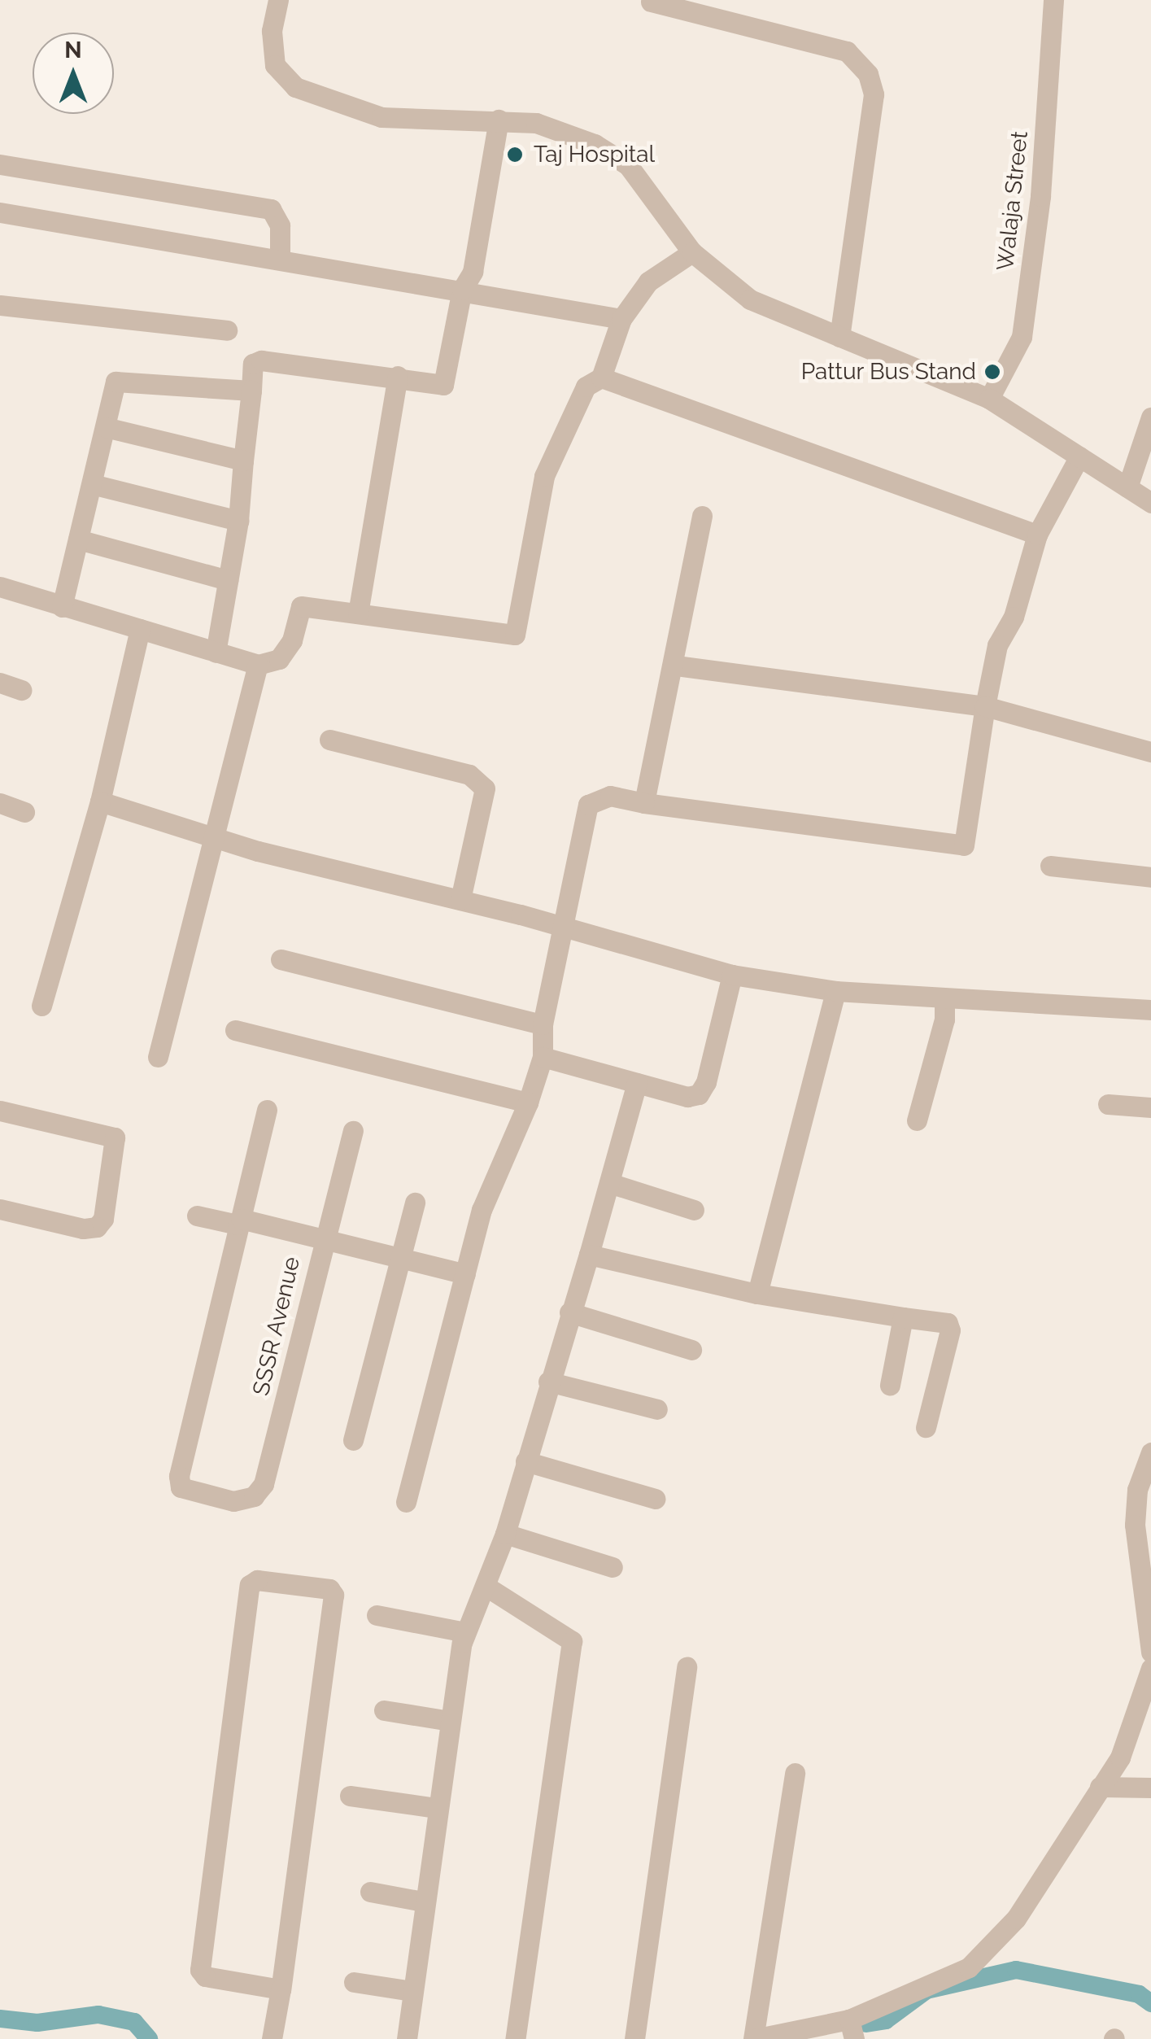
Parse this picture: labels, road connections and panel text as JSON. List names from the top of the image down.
{
  "streets": {
    "street": ["Walaja Street", "SSSR Avenue"]
  },
  "places": ["Taj Hospital", "Pattur Bus Stand"],
  "north": "top"
}
